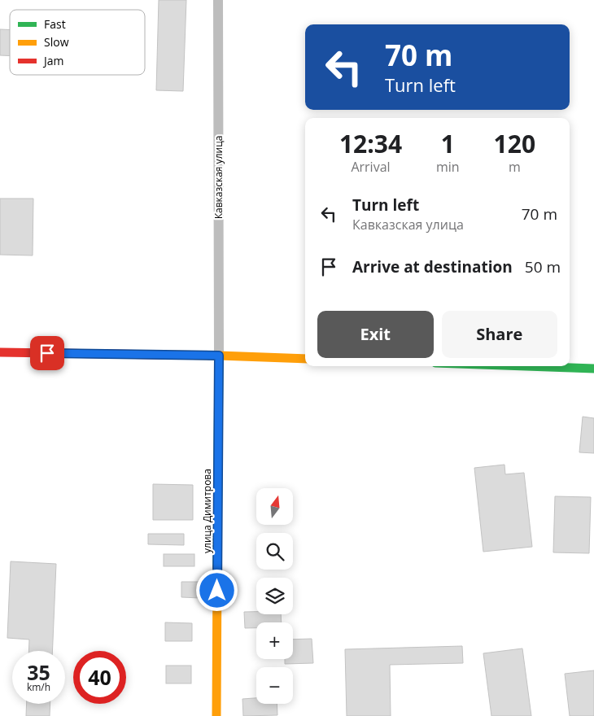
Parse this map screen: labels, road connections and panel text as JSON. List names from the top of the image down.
{
  "streets": {
    "main road": ["улица Димитрова"],
    "lane": ["Кавказская улица"]
  },
  "crossings": [
    ["Кавказская улица", "улица Димитрова"]
  ],
  "legend": ["Fast", "Slow", "Jam"],
  "north": "top",
  "page": {
    "turn": ["70 m", "Turn left"],
    "eta": [
      "12:34",
      "Arrival",
      "1",
      "min",
      "120",
      "m"
    ],
    "list": [
      {
        "name": "Turn left",
        "note": "Кавказская улица",
        "value": "70 m"
      },
      {
        "name": "Arrive at destination",
        "value": "50 m"
      }
    ],
    "buttons": ["Exit", "Share"],
    "map_buttons": ["+", "−"],
    "speed": "35 km/h",
    "limit": "40"
  }
}
